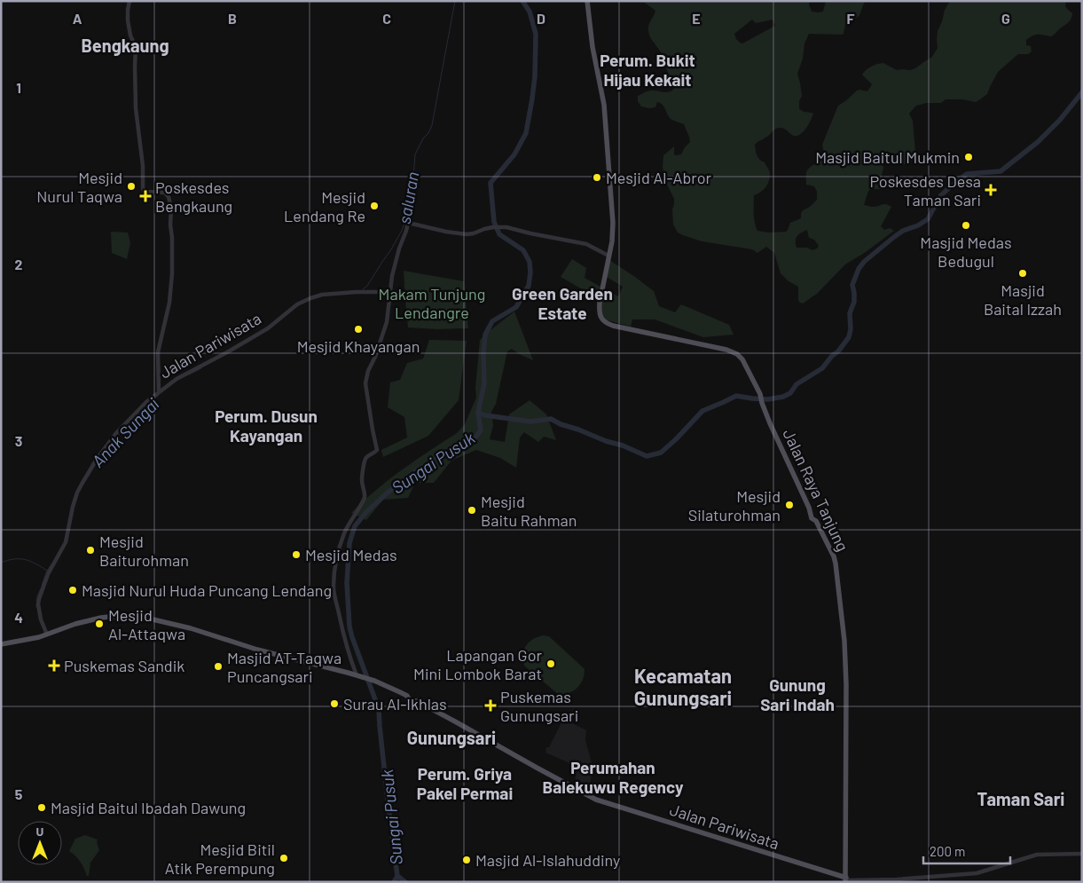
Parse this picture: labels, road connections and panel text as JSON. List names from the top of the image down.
{
  "streets": {
    "main road": ["Jalan Pariwisata", "Jalan Raya Tanjung"]
  },
  "crossings": [
    ["Jalan Pariwisata", "Jalan Raya Tanjung"]
  ],
  "districts": [
    "Bengkaung",
    "Perum. Bukit Hijau Kekait",
    "Green Garden Estate",
    "Perum. Dusun Kayangan",
    "Kecamatan Gunungsari",
    "Gunung Sari Indah",
    "Gunungsari",
    "Perumahan Balekuwu Regency",
    "Perum. Griya Pakel Permai",
    "Taman Sari"
  ],
  "water": ["saluran", "Anak Sungai", "Sungai Pusuk"],
  "parks": ["Makam Tunjung Lendangre"],
  "places": {
    "other": [
      "Masjid Baitul Mukmin",
      "Mesjid Al-Abror",
      "Mesjid Nurul Taqwa",
      "Mesjid Lendang Re",
      "Masjid Medas Bedugul",
      "Masjid Baital Izzah",
      "Mesjid Khayangan",
      "Mesjid Silaturohman",
      "Mesjid Baitu Rahman",
      "Mesjid Baiturohman",
      "Mesjid Medas",
      "Masjid Nurul Huda Puncang Lendang",
      "Mesjid Al-Attaqwa",
      "Lapangan Gor Mini Lombok Barat",
      "Masjid AT-Taqwa Puncangsari",
      "Surau Al-Ikhlas",
      "Masjid Baitul Ibadah Dawung",
      "Mesjid Bitil Atik Perempung",
      "Masjid Al-Islahuddiny"
    ],
    "health": [
      "Poskesdes Desa Taman Sari",
      "Poskesdes Bengkaung",
      "Puskemas Sandik",
      "Puskemas Gunungsari"
    ]
  },
  "scale_bar": "200 m",
  "north": "top",
  "grid": {
    "columns": [
      "A",
      "B",
      "C",
      "D",
      "E",
      "F",
      "G"
    ],
    "rows": [
      "1",
      "2",
      "3",
      "4",
      "5"
    ]
  }
}
